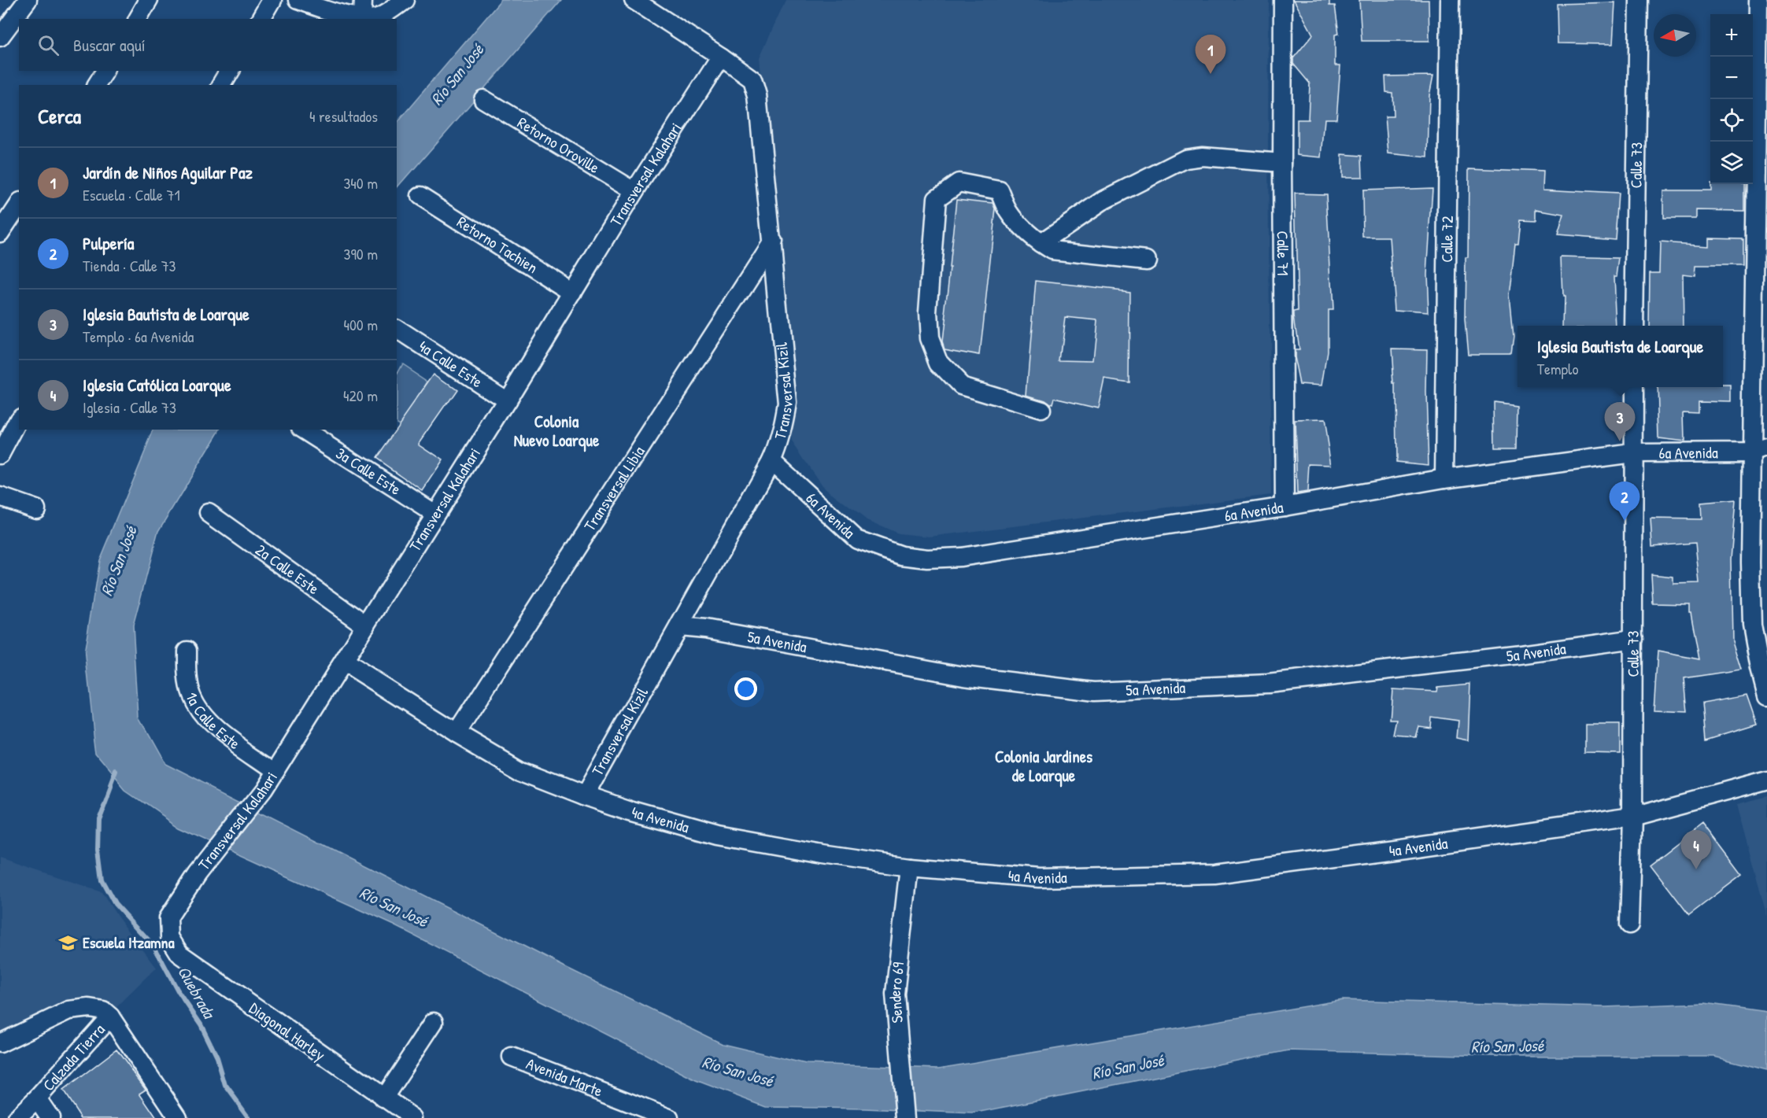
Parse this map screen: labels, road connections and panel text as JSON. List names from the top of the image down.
{
  "streets": {
    "street": [
      "Retorno Oroville",
      "Calle 73",
      "Transversal Kalahari",
      "Calle 72",
      "Retorno Tachien",
      "Calle 71",
      "4a Calle Este",
      "Transversal Kizil",
      "6a Avenida",
      "3a Calle Este",
      "Transversal Libia",
      "2a Calle Este",
      "5a Avenida",
      "1a Calle Este",
      "4a Avenida",
      "Sendero 69",
      "Diagonal Harley",
      "Calzada Tierra",
      "Avenida Marte"
    ]
  },
  "crossings": [
    ["Retorno Oroville", "Transversal Kalahari"],
    ["Calle 73", "6a Avenida"],
    ["Calle 73", "5a Avenida"],
    ["Calle 73", "4a Avenida"],
    ["Transversal Kalahari", "Retorno Tachien"],
    ["Transversal Kalahari", "4a Calle Este"],
    ["Transversal Kalahari", "Transversal Kizil"],
    ["Transversal Kalahari", "3a Calle Este"],
    ["Transversal Kalahari", "2a Calle Este"],
    ["Transversal Kalahari", "1a Calle Este"],
    ["Transversal Kalahari", "4a Avenida"],
    ["Transversal Kalahari", "Diagonal Harley"],
    ["Calle 72", "6a Avenida"],
    ["Calle 71", "6a Avenida"],
    ["Transversal Kizil", "6a Avenida"],
    ["Transversal Kizil", "Transversal Libia"],
    ["Transversal Kizil", "5a Avenida"],
    ["Transversal Kizil", "4a Avenida"],
    ["Transversal Libia", "4a Avenida"],
    ["4a Avenida", "Sendero 69"]
  ],
  "districts": ["Colonia Nuevo Loarque", "Colonia Jardines de Loarque"],
  "water": ["Río San José", "Quebrada"],
  "places": {
    "school or university": ["Escuela Itzamna"]
  },
  "north": "left",
  "page": {
    "map_buttons": ["+", "−"],
    "search": "Buscar aquí",
    "pins": [
      "1",
      "3",
      "2",
      "4"
    ],
    "heading": ["Cerca", "4 resultados"],
    "list": [
      {
        "mark": "1",
        "name": "Jardín de Niños Aguilar Paz",
        "note": "Escuela · Calle 71",
        "value": "340 m"
      },
      {
        "mark": "2",
        "name": "Pulpería",
        "note": "Tienda · Calle 73",
        "value": "390 m"
      },
      {
        "mark": "3",
        "name": "Iglesia Bautista de Loarque",
        "note": "Templo · 6a Avenida",
        "value": "400 m"
      },
      {
        "mark": "4",
        "name": "Iglesia Católica Loarque",
        "note": "Iglesia · Calle 73",
        "value": "420 m"
      }
    ],
    "popup": ["Iglesia Bautista de Loarque", "Templo"]
  }
}
